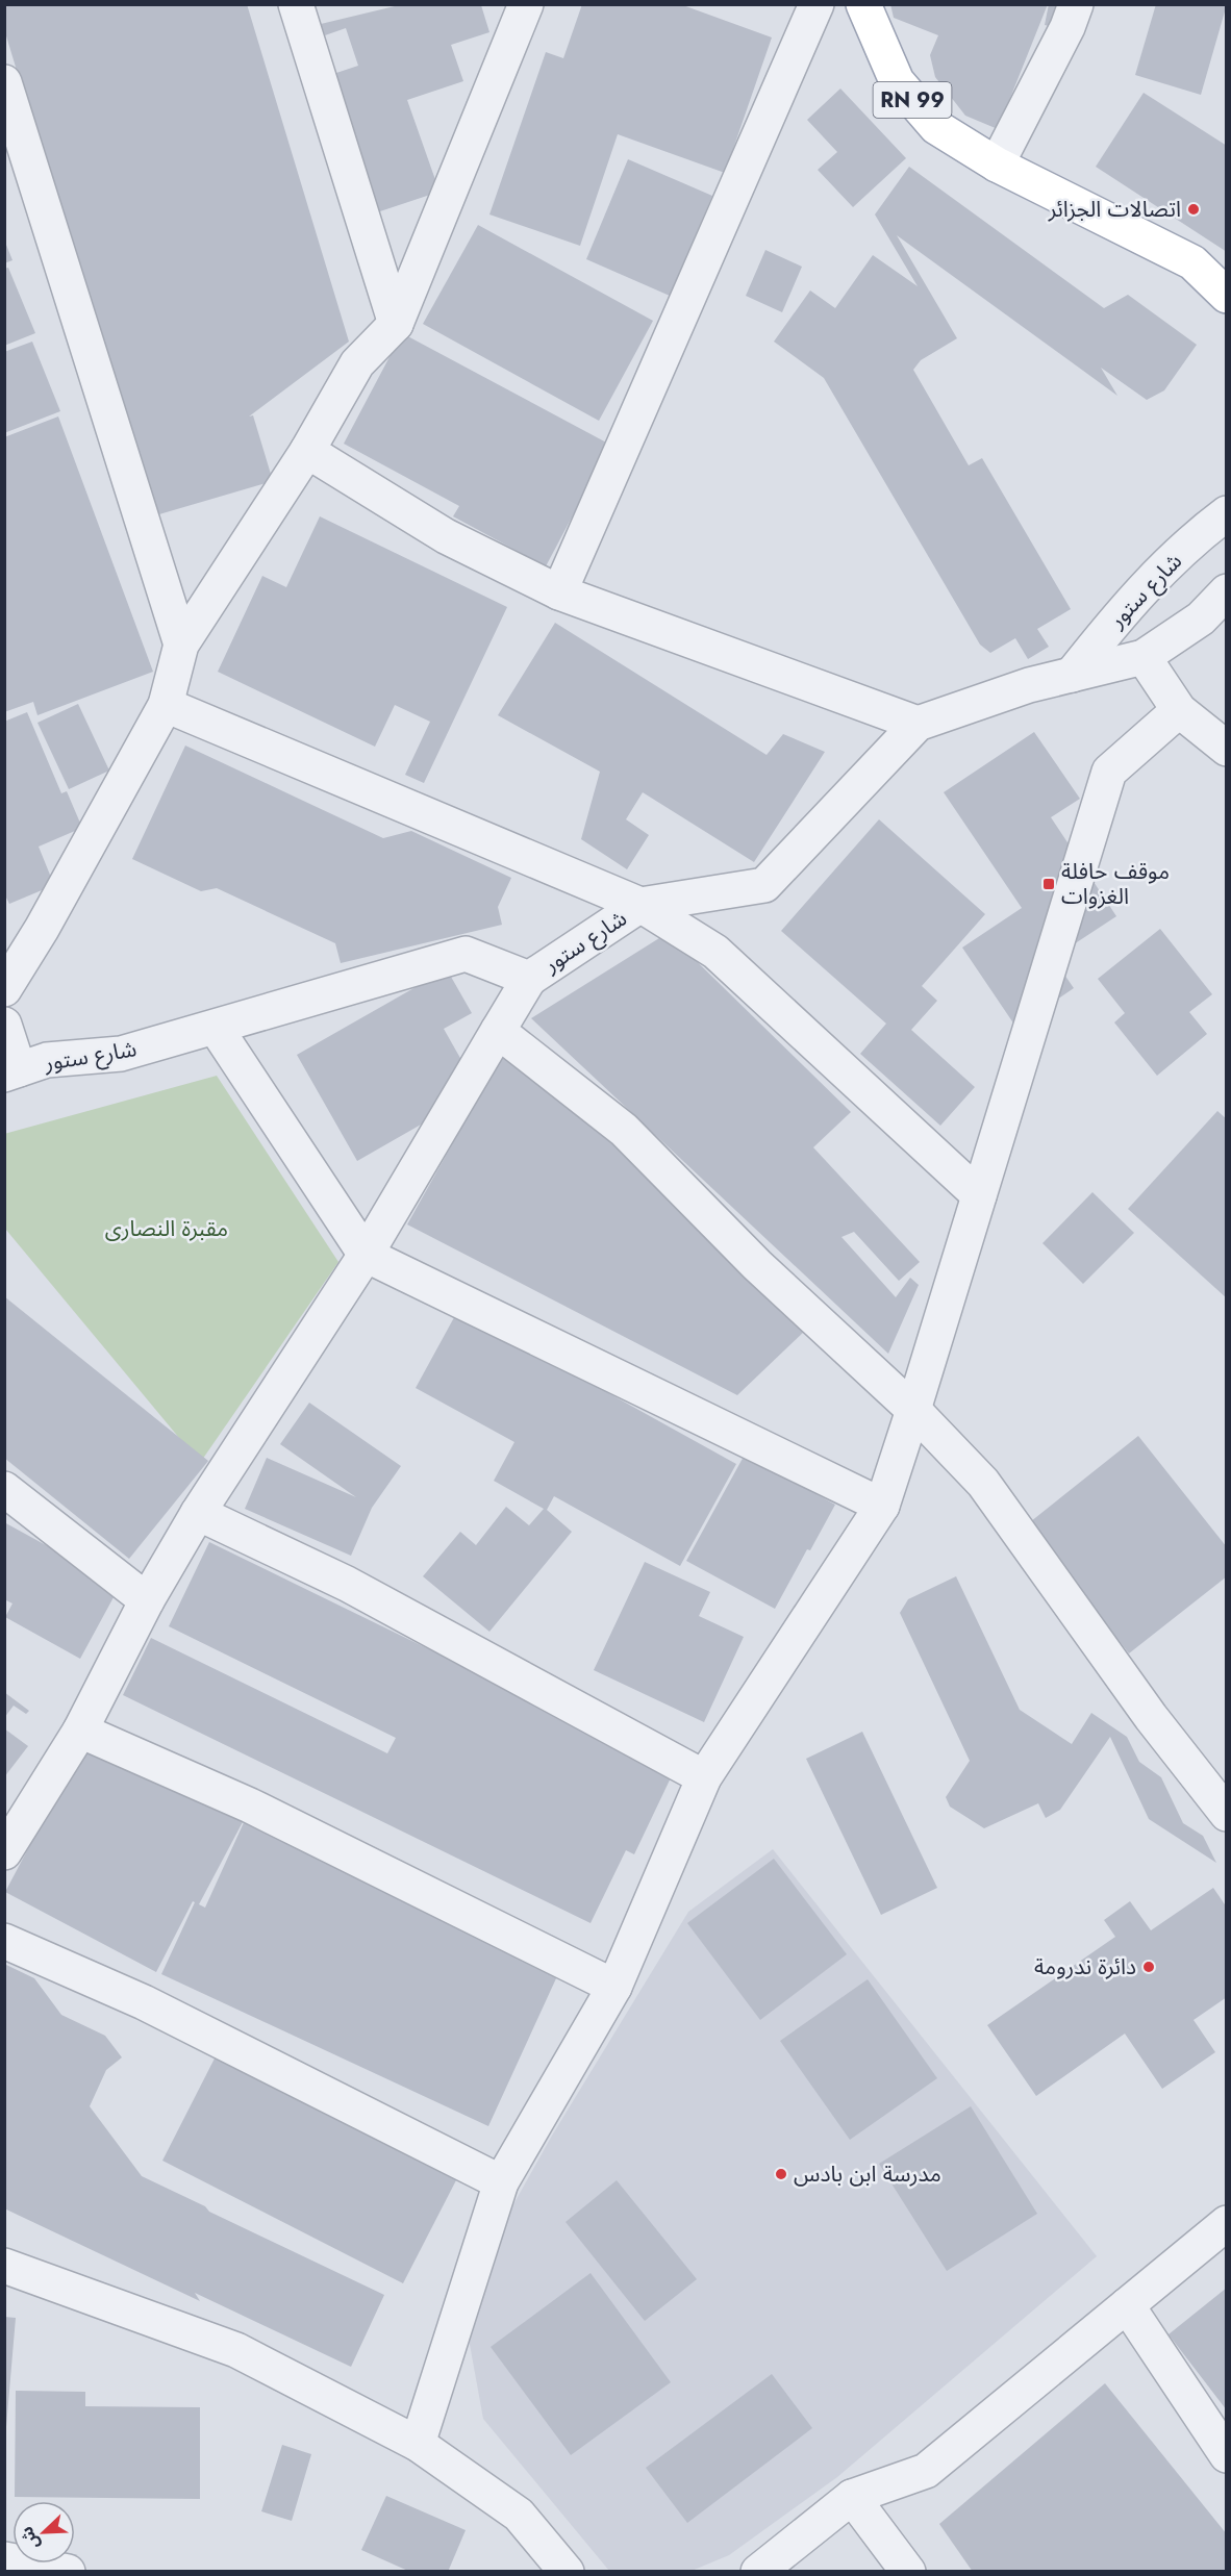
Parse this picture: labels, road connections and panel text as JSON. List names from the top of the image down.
{
  "streets": {
    "main road": ["RN 99"],
    "street": ["شارع ستور"]
  },
  "parks": ["مقبرة النصارى"],
  "places": {
    "other": ["اتصالات الجزائر", "دائرة ندرومة", "مدرسة ابن بادس"],
    "transit": ["موقف حافلة الغزوات"]
  },
  "north": "bottom left"
}
